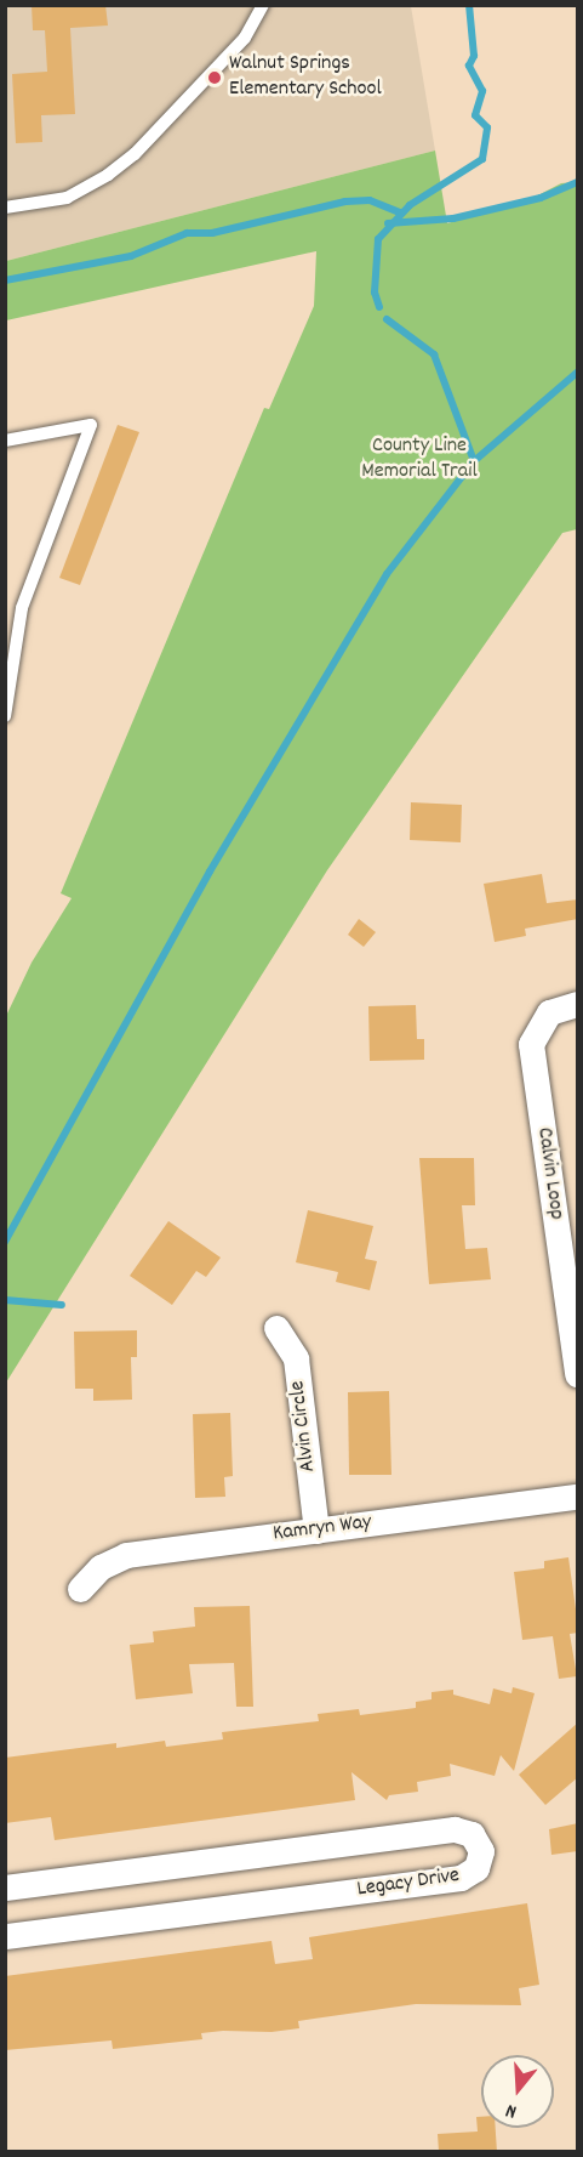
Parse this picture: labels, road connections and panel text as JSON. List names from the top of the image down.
{
  "streets": {
    "street": [
      "Calvin Loop",
      "Alvin Circle",
      "Kamryn Way",
      "Legacy Drive"
    ]
  },
  "crossings": [
    ["Alvin Circle", "Kamryn Way"]
  ],
  "parks": ["County Line Memorial Trail"],
  "places": ["Walnut Springs Elementary School"],
  "north": "bottom"
}
